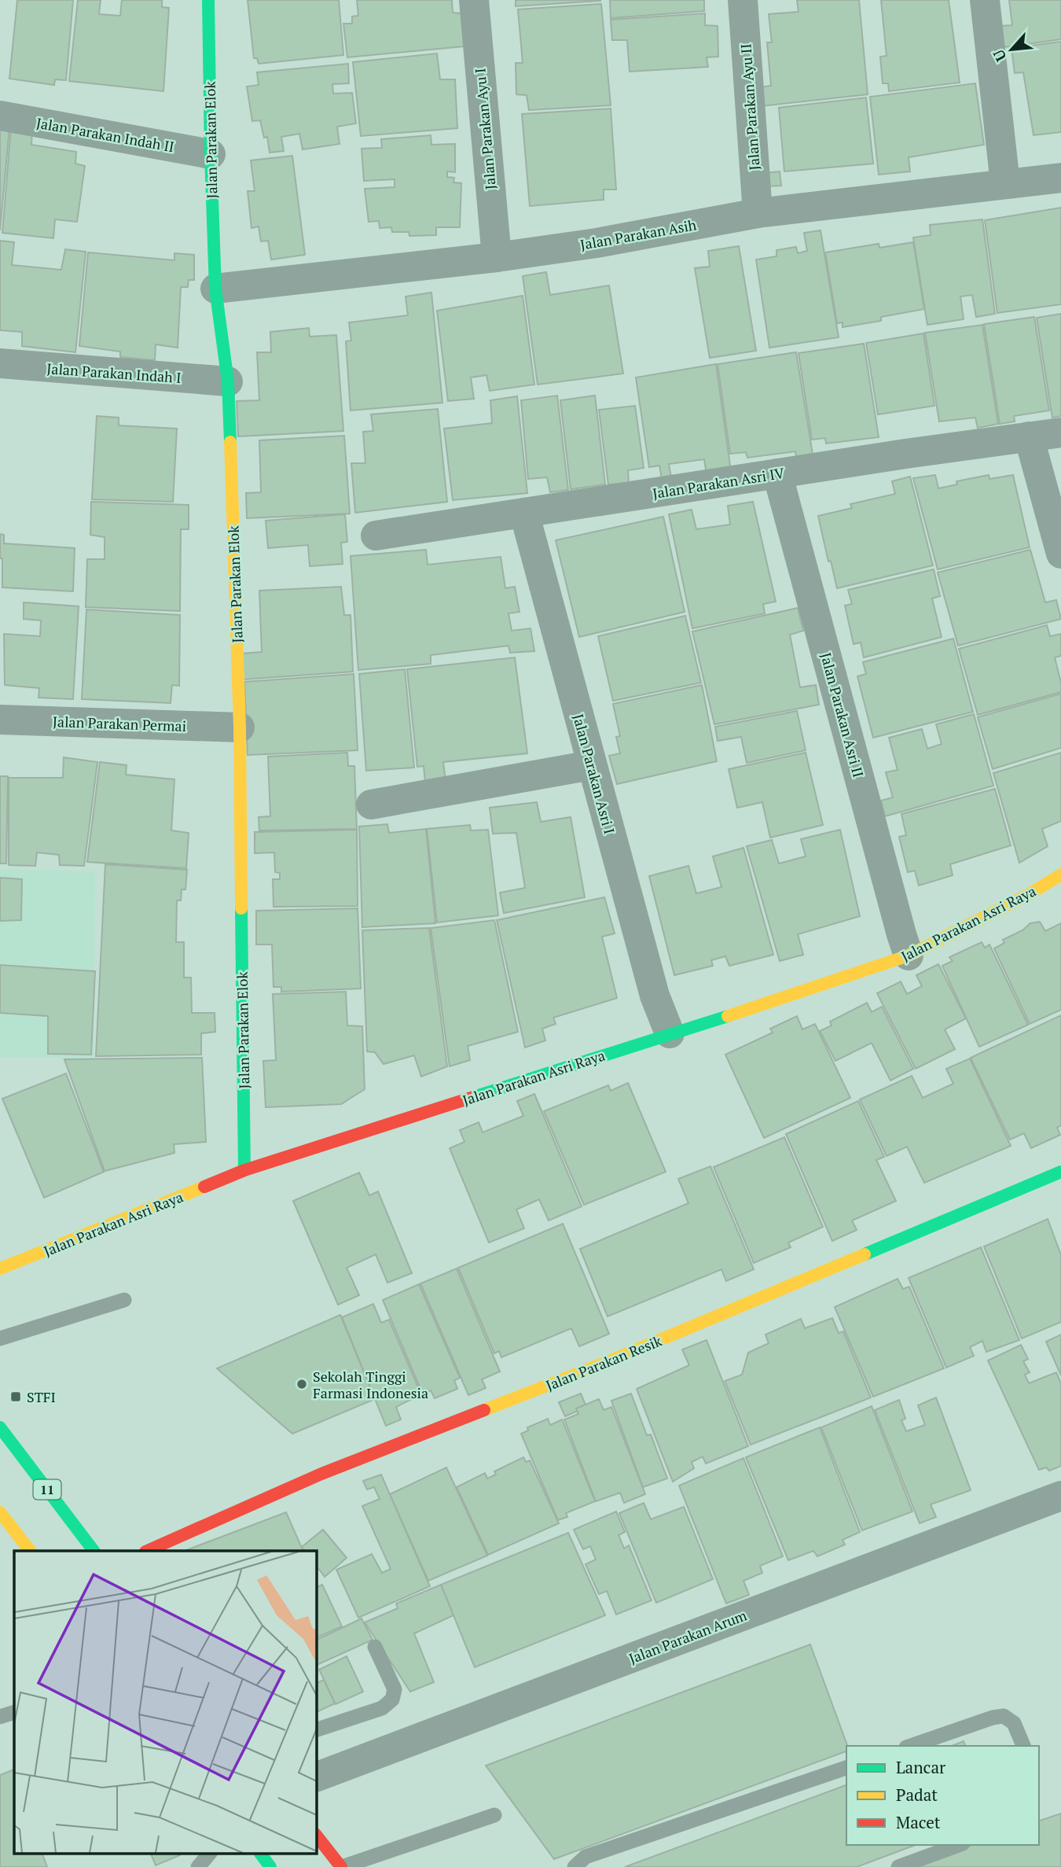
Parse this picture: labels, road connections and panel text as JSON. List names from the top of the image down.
{
  "streets": {
    "main road": [
      "Jalan Parakan Elok",
      "Jalan Parakan Asri Raya",
      "Jalan Parakan Resik",
      "11"
    ],
    "street": [
      "Jalan Parakan Ayu II",
      "Jalan Parakan Ayu I",
      "Jalan Parakan Indah II",
      "Jalan Parakan Asih",
      "Jalan Parakan Indah I",
      "Jalan Parakan Asri IV",
      "Jalan Parakan Asri II",
      "Jalan Parakan Permai",
      "Jalan Parakan Asri I",
      "Jalan Parakan Arum"
    ]
  },
  "crossings": [
    ["Jalan Parakan Ayu II", "Jalan Parakan Asih"],
    ["Jalan Parakan Ayu I", "Jalan Parakan Asih"],
    ["Jalan Parakan Indah II", "Jalan Parakan Elok"],
    ["Jalan Parakan Elok", "Jalan Parakan Asih"],
    ["Jalan Parakan Elok", "Jalan Parakan Indah I"],
    ["Jalan Parakan Elok", "Jalan Parakan Permai"],
    ["Jalan Parakan Elok", "Jalan Parakan Asri Raya"],
    ["Jalan Parakan Asri IV", "Jalan Parakan Asri II"],
    ["Jalan Parakan Asri IV", "Jalan Parakan Asri I"],
    ["Jalan Parakan Asri II", "Jalan Parakan Asri Raya"],
    ["Jalan Parakan Asri I", "Jalan Parakan Asri Raya"]
  ],
  "places": {
    "other": ["Sekolah Tinggi Farmasi Indonesia"],
    "transit": ["STFI"]
  },
  "legend": ["Lancar", "Padat", "Macet"],
  "north": "bottom left"
}
